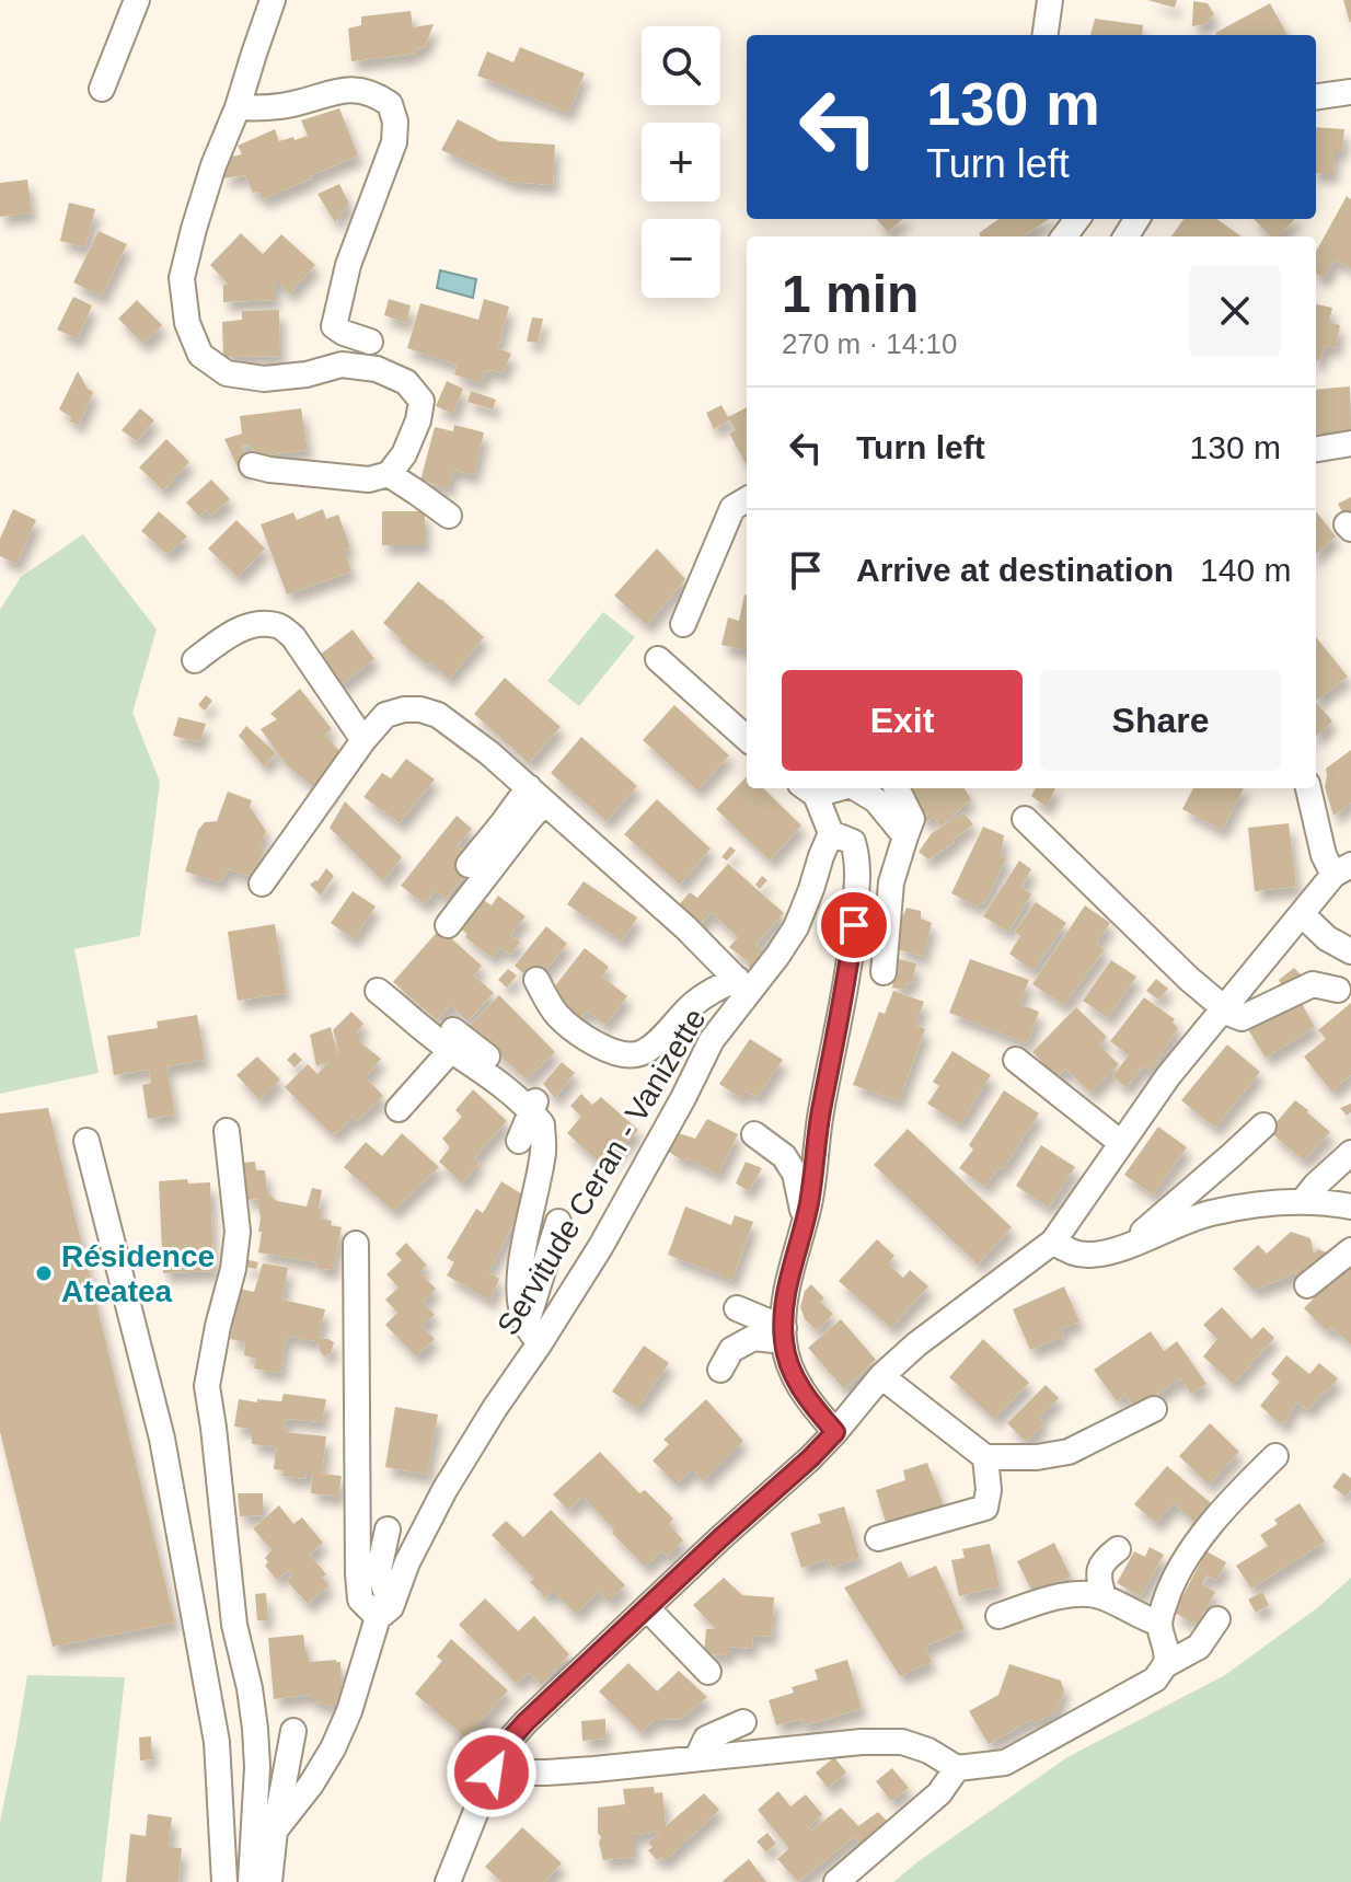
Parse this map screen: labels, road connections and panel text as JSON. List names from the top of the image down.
{
  "streets": {
    "street": ["Servitude Ceran - Vanizette"]
  },
  "places": ["Résidence Ateatea"],
  "page": {
    "map_buttons": ["+", "−"],
    "turn": ["130 m", "Turn left"],
    "heading": ["1 min", "270 m · 14:10"],
    "list": [
      {
        "name": "Turn left",
        "value": "130 m"
      },
      {
        "name": "Arrive at destination",
        "value": "140 m"
      }
    ],
    "buttons": ["Exit", "Share"]
  }
}
